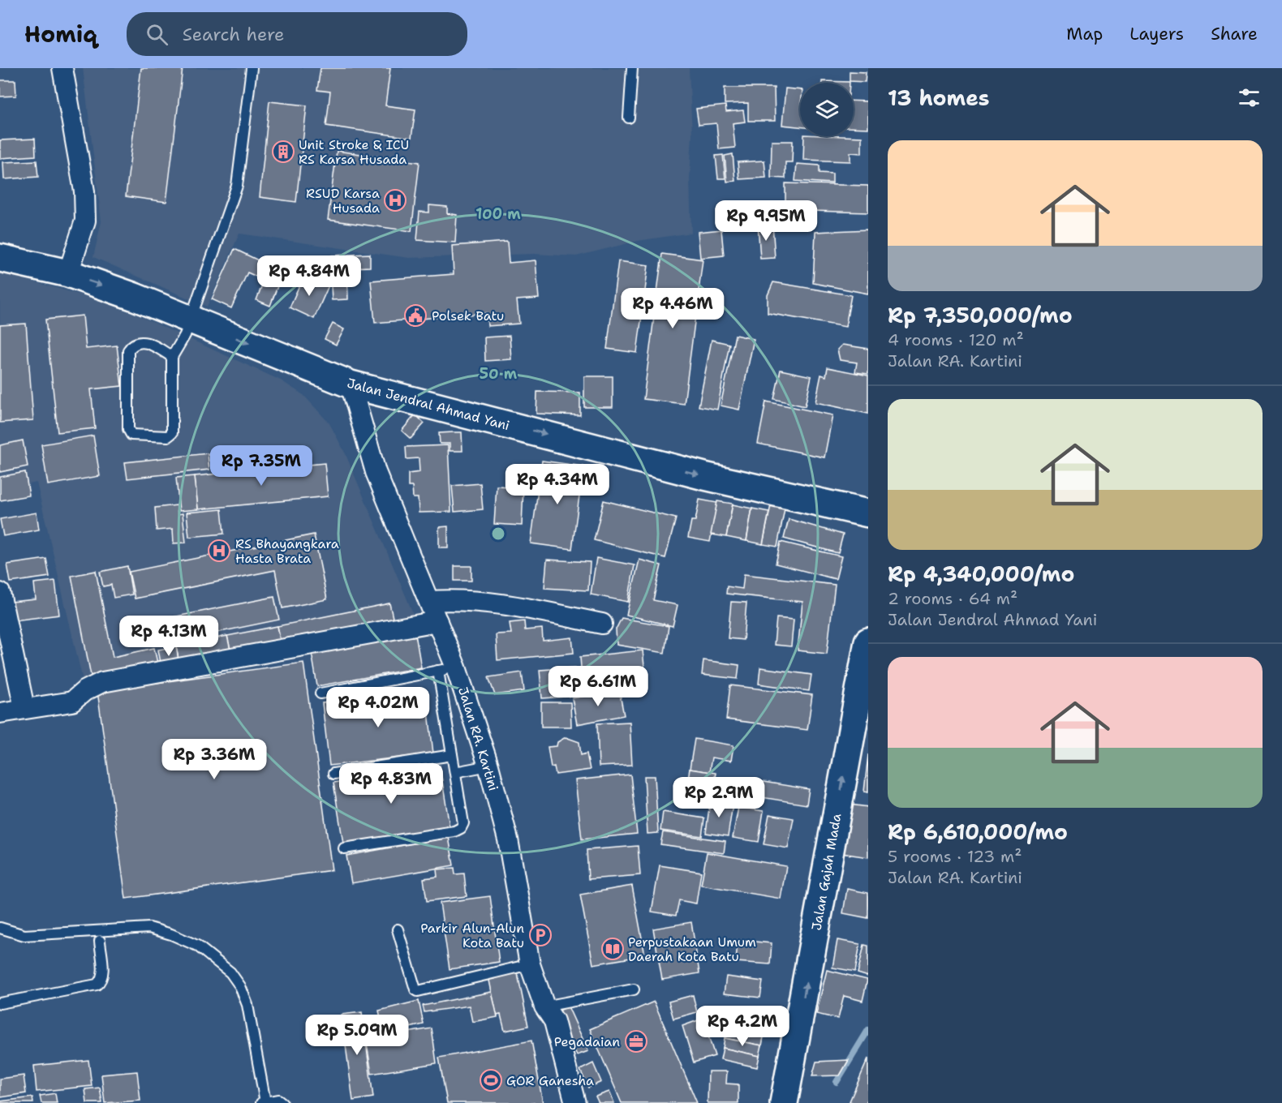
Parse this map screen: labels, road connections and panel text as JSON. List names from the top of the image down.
{
  "streets": {
    "main road": ["Jalan Jendral Ahmad Yani", "Jalan Gajah Mada"],
    "street": ["Jalan RA. Kartini"]
  },
  "crossings": [
    ["Jalan Jendral Ahmad Yani", "Jalan RA. Kartini"]
  ],
  "one_way": ["Jalan Jendral Ahmad Yani", "Jalan Gajah Mada"],
  "places": {
    "building": ["Unit Stroke & ICU RS Karsa Husada"],
    "hospital": ["RSUD Karsa Husada", "RS Bhayangkara Hasta Brata"],
    "public building": ["Polsek Batu"],
    "parking": ["Parkir Alun-Alun Kota Batu"],
    "library": ["Perpustakaan Umum Daerah Kota Batu"],
    "office": ["Pegadaian"],
    "sports": ["GOR Ganesha"]
  },
  "page": {
    "header": "Homiq",
    "search": "Search here",
    "nav": ["Map", "Layers", "Share"],
    "heading": "13 homes",
    "list": [
      {
        "name": "Rp 7,350,000/mo",
        "note": "4 rooms · 120 m² · Jalan RA. Kartini"
      },
      {
        "name": "Rp 4,340,000/mo",
        "note": "2 rooms · 64 m² · Jalan Jendral Ahmad Yani"
      },
      {
        "name": "Rp 6,610,000/mo",
        "note": "5 rooms · 123 m² · Jalan RA. Kartini"
      }
    ],
    "price": [
      "Rp 9.95M",
      "Rp 4.84M",
      "Rp 4.46M",
      "Rp 7.35M",
      "Rp 4.34M",
      "Rp 4.13M",
      "Rp 6.61M",
      "Rp 4.02M",
      "Rp 3.36M",
      "Rp 4.83M",
      "Rp 2.9M",
      "Rp 4.2M",
      "Rp 5.09M"
    ]
  },
  "rings": ["100 m", "50 m"]
}
